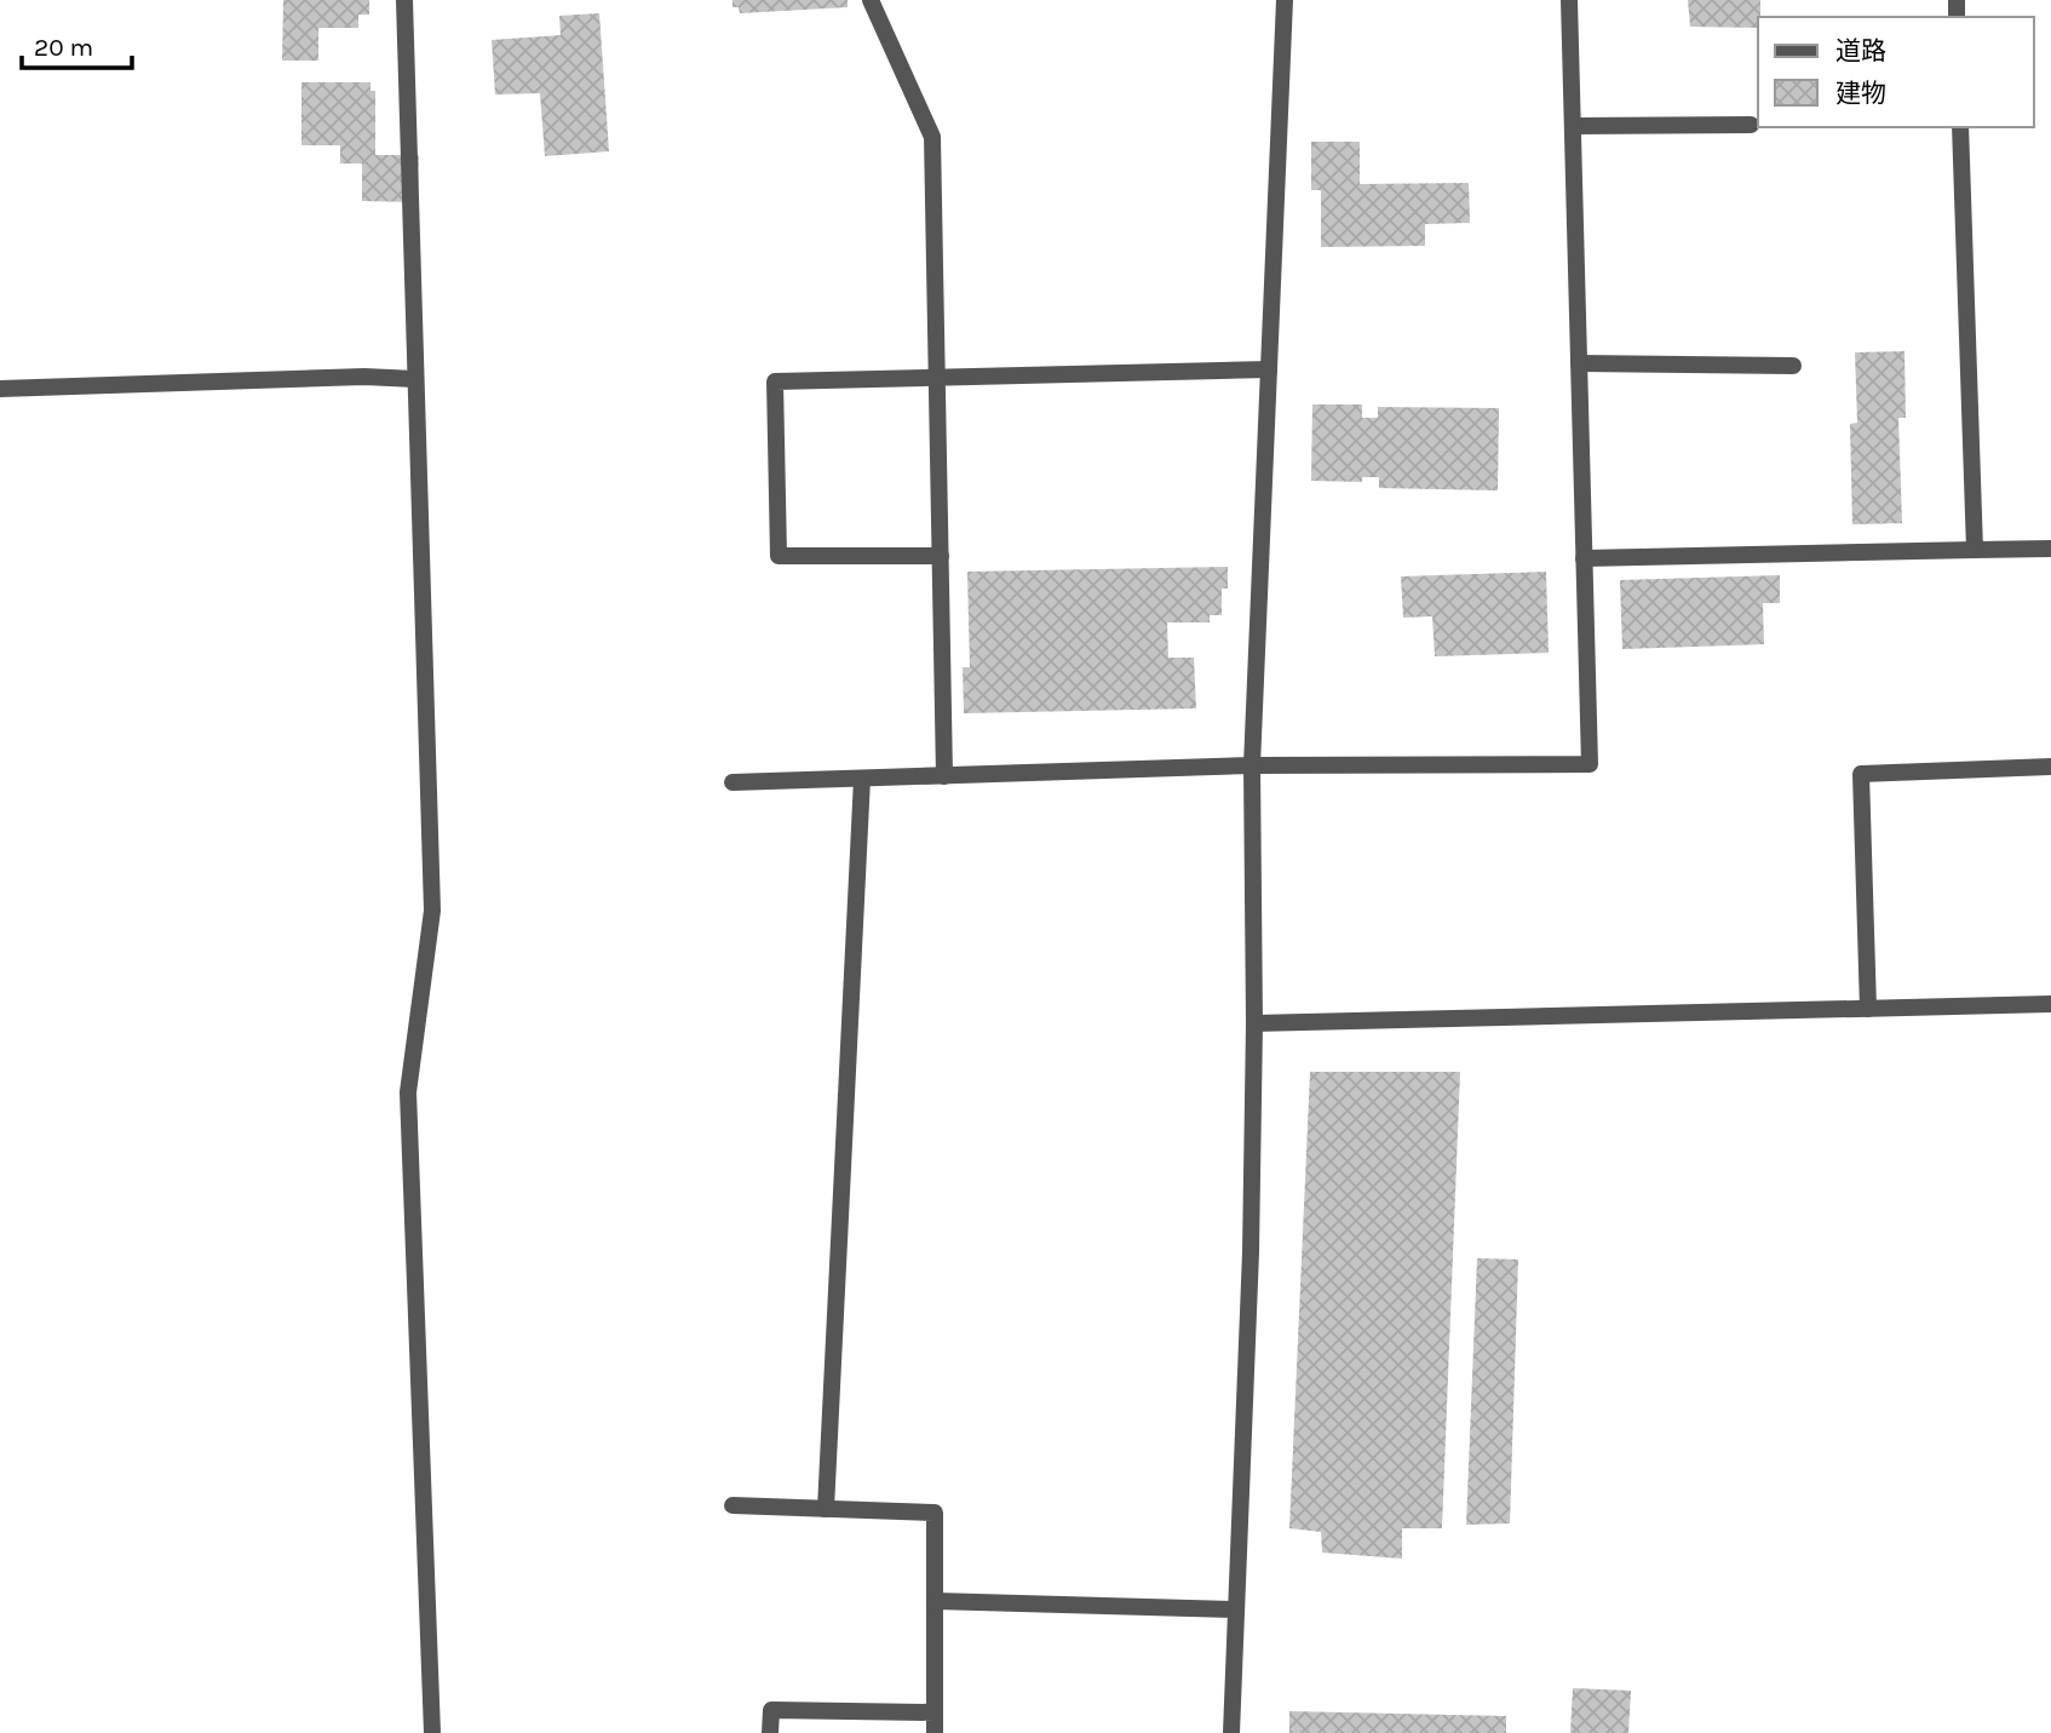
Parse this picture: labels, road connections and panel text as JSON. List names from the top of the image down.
{
  "legend": ["道路", "建物"],
  "scale_bar": "20 m"
}
